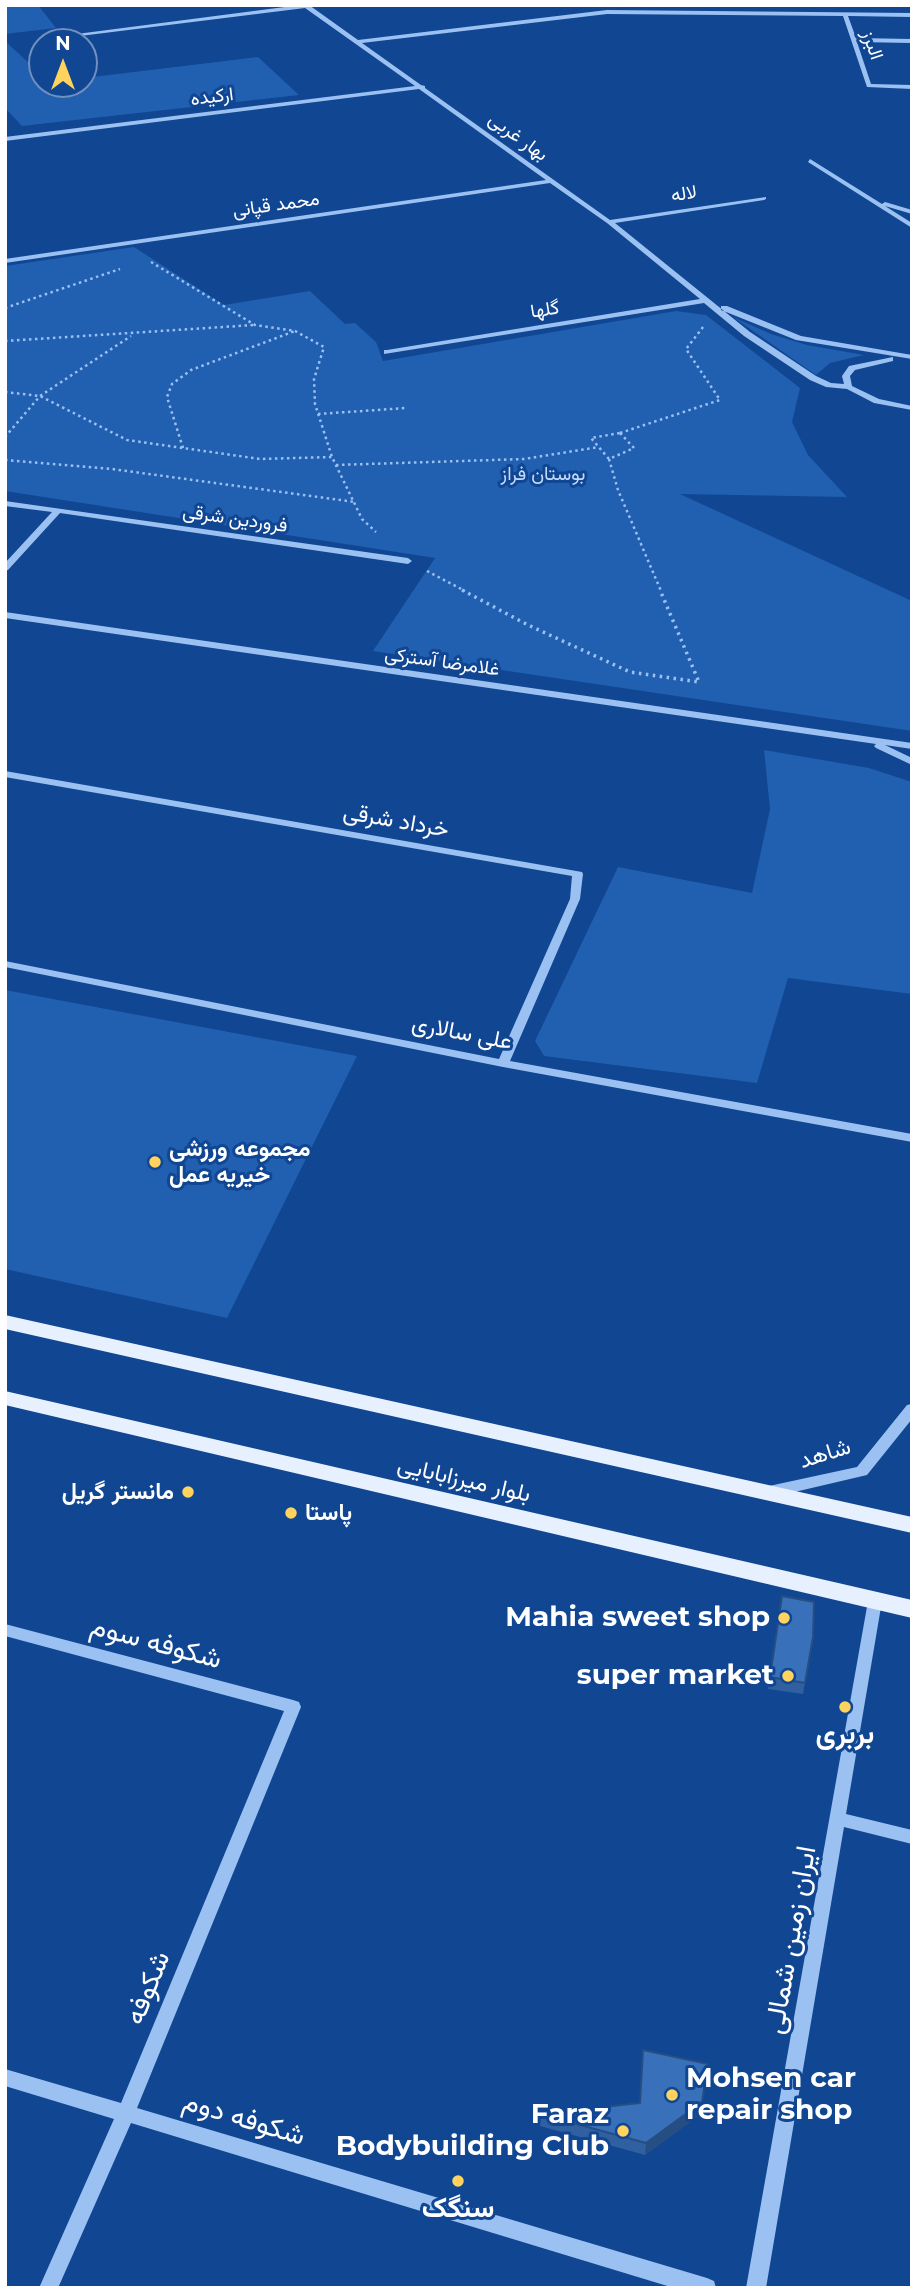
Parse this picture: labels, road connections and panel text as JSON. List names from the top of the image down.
{
  "streets": {
    "main road": ["بلوار میرزابابایی"],
    "street": [
      "البرز",
      "ارکیده",
      "بهار غربی",
      "لاله",
      "محمد قپانی",
      "گلها",
      "فروردین شرقی",
      "غلامرضا آسترکی",
      "خرداد شرقی",
      "علی سالاری",
      "شاهد",
      "شکوفه سوم",
      "ایران زمین شمالی",
      "شکوفه",
      "شکوفه دوم"
    ]
  },
  "crossings": [
    ["ارکیده", "بهار غربی"],
    ["بهار غربی", "لاله"],
    ["بهار غربی", "محمد قپانی"],
    ["بهار غربی", "گلها"],
    ["خرداد شرقی", "علی سالاری"],
    ["بلوار میرزابابایی", "ایران زمین شمالی"],
    ["شکوفه سوم", "شکوفه"],
    ["شکوفه", "شکوفه دوم"]
  ],
  "parks": ["بوستان فراز"],
  "places": [
    "مجموعه ورزشی خیریه عمل",
    "مانستر گریل",
    "پاستا",
    "Mahia sweet shop",
    "super market",
    "بربری",
    "Mohsen car repair shop",
    "Faraz Bodybuilding Club",
    "سنگک"
  ],
  "north": "top"
}
